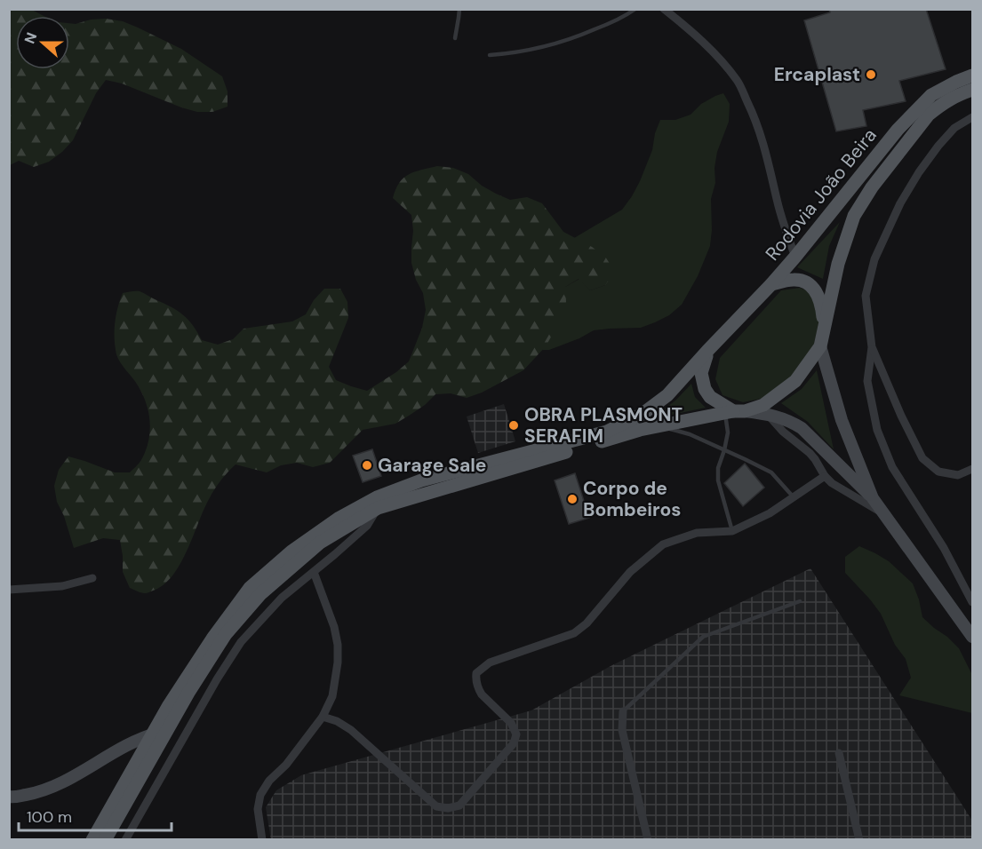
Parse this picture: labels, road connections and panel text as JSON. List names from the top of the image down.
{
  "streets": {
    "main road": ["Rodovia João Beira"]
  },
  "places": [
    "Ercaplast",
    "OBRA PLASMONT SERAFIM",
    "Garage Sale",
    "Corpo de Bombeiros"
  ],
  "scale_bar": "100 m",
  "north": "left"
}
